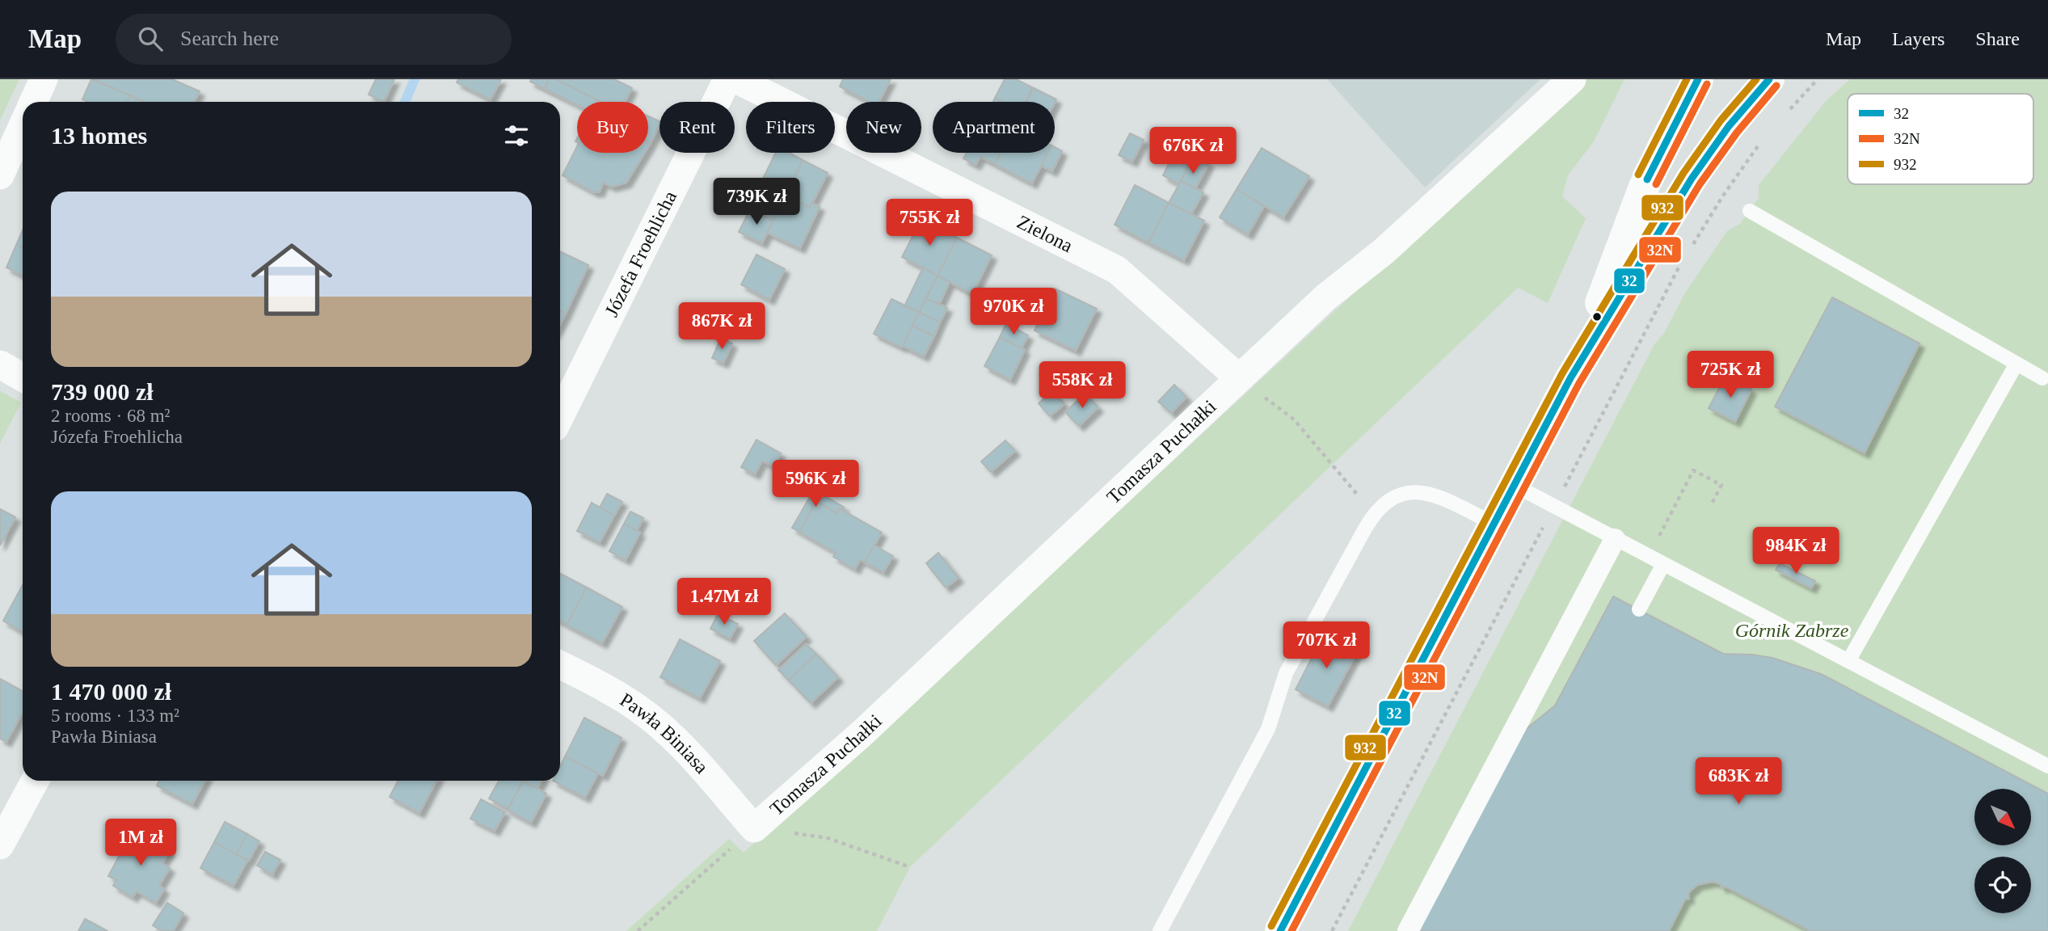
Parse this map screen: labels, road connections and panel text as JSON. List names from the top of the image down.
{
  "streets": {
    "street": [
      "Zielona",
      "Józefa Froehlicha",
      "Tomasza Puchałki",
      "Pawła Biniasa"
    ]
  },
  "crossings": [
    ["Zielona", "Tomasza Puchałki"],
    ["Tomasza Puchałki", "Pawła Biniasa"]
  ],
  "parks": ["Górnik Zabrze"],
  "lines": ["transit line 32", "transit line 932", "transit line 32N"],
  "legend": ["32", "32N", "932"],
  "north": "bottom right",
  "page": {
    "header": "Map",
    "search": "Search here",
    "nav": ["Map", "Layers", "Share"],
    "chip": [
      "Buy",
      "Rent",
      "Filters",
      "New",
      "Apartment"
    ],
    "heading": "13 homes",
    "price": [
      "676K zł",
      "739K zł",
      "755K zł",
      "970K zł",
      "867K zł",
      "725K zł",
      "558K zł",
      "596K zł",
      "984K zł",
      "1.47M zł",
      "707K zł",
      "683K zł",
      "1M zł"
    ],
    "list": [
      {
        "name": "739 000 zł",
        "note": "2 rooms · 68 m² · Józefa Froehlicha"
      },
      {
        "name": "1 470 000 zł",
        "note": "5 rooms · 133 m² · Pawła Biniasa"
      }
    ]
  }
}
